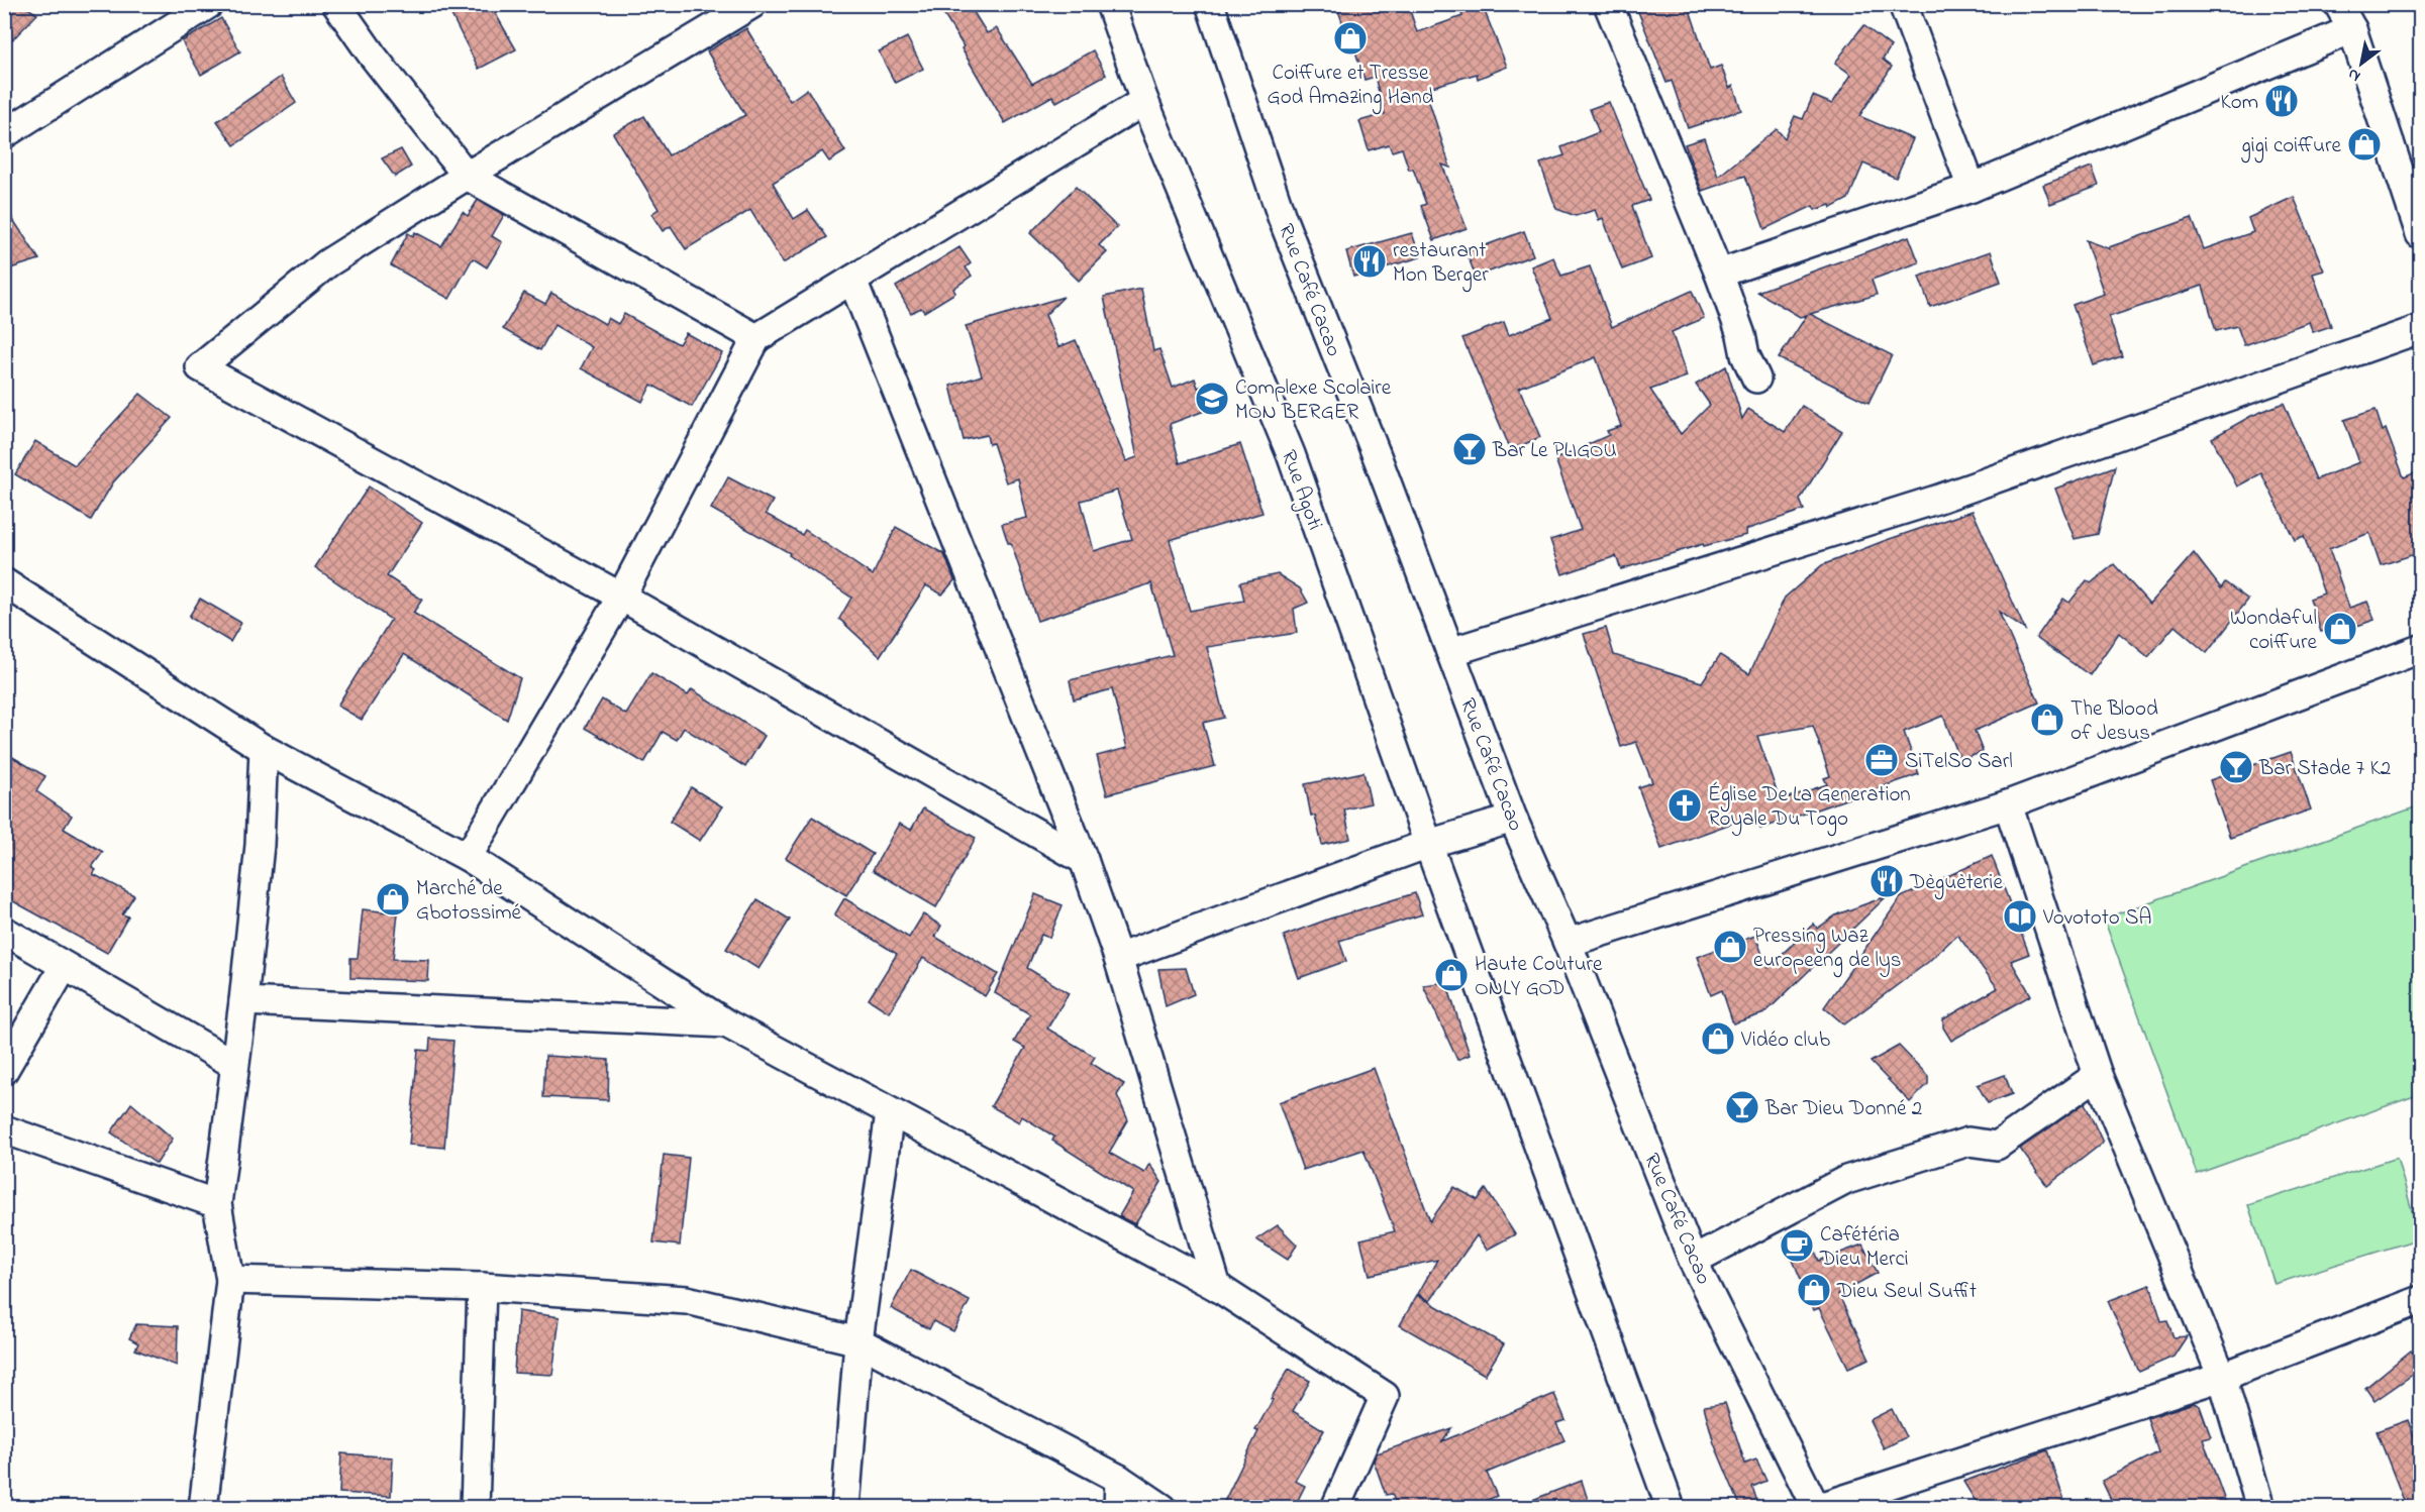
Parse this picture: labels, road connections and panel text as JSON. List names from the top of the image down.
{
  "streets": {
    "street": ["Rue Café Cacao", "Rue Agoti"]
  },
  "places": {
    "shop": [
      "Coiffure et Tresse God Amazing Hand",
      "gigi coiffure",
      "Wondaful coiffure",
      "The Blood of Jesus",
      "Marché de Gbotossimé",
      "Pressing Waz europeeng de lys",
      "Haute Couture ONLY GOD",
      "Vidéo club",
      "Dieu Seul Suffit"
    ],
    "restaurant": ["Kom", "restaurant Mon Berger", "Dèguèterie"],
    "school or university": ["Complexe Scolaire MON BERGER"],
    "bar": ["Bar Le PLIGOU", "Bar Stade 7 K2", "Bar Dieu Donné 2"],
    "office": ["SiTelSo Sarl"],
    "church": ["Église De La Generation Royale Du Togo"],
    "library": ["Vovototo SA"],
    "cafe": ["Cafétéria Dieu Merci"]
  },
  "north": "bottom left"
}
